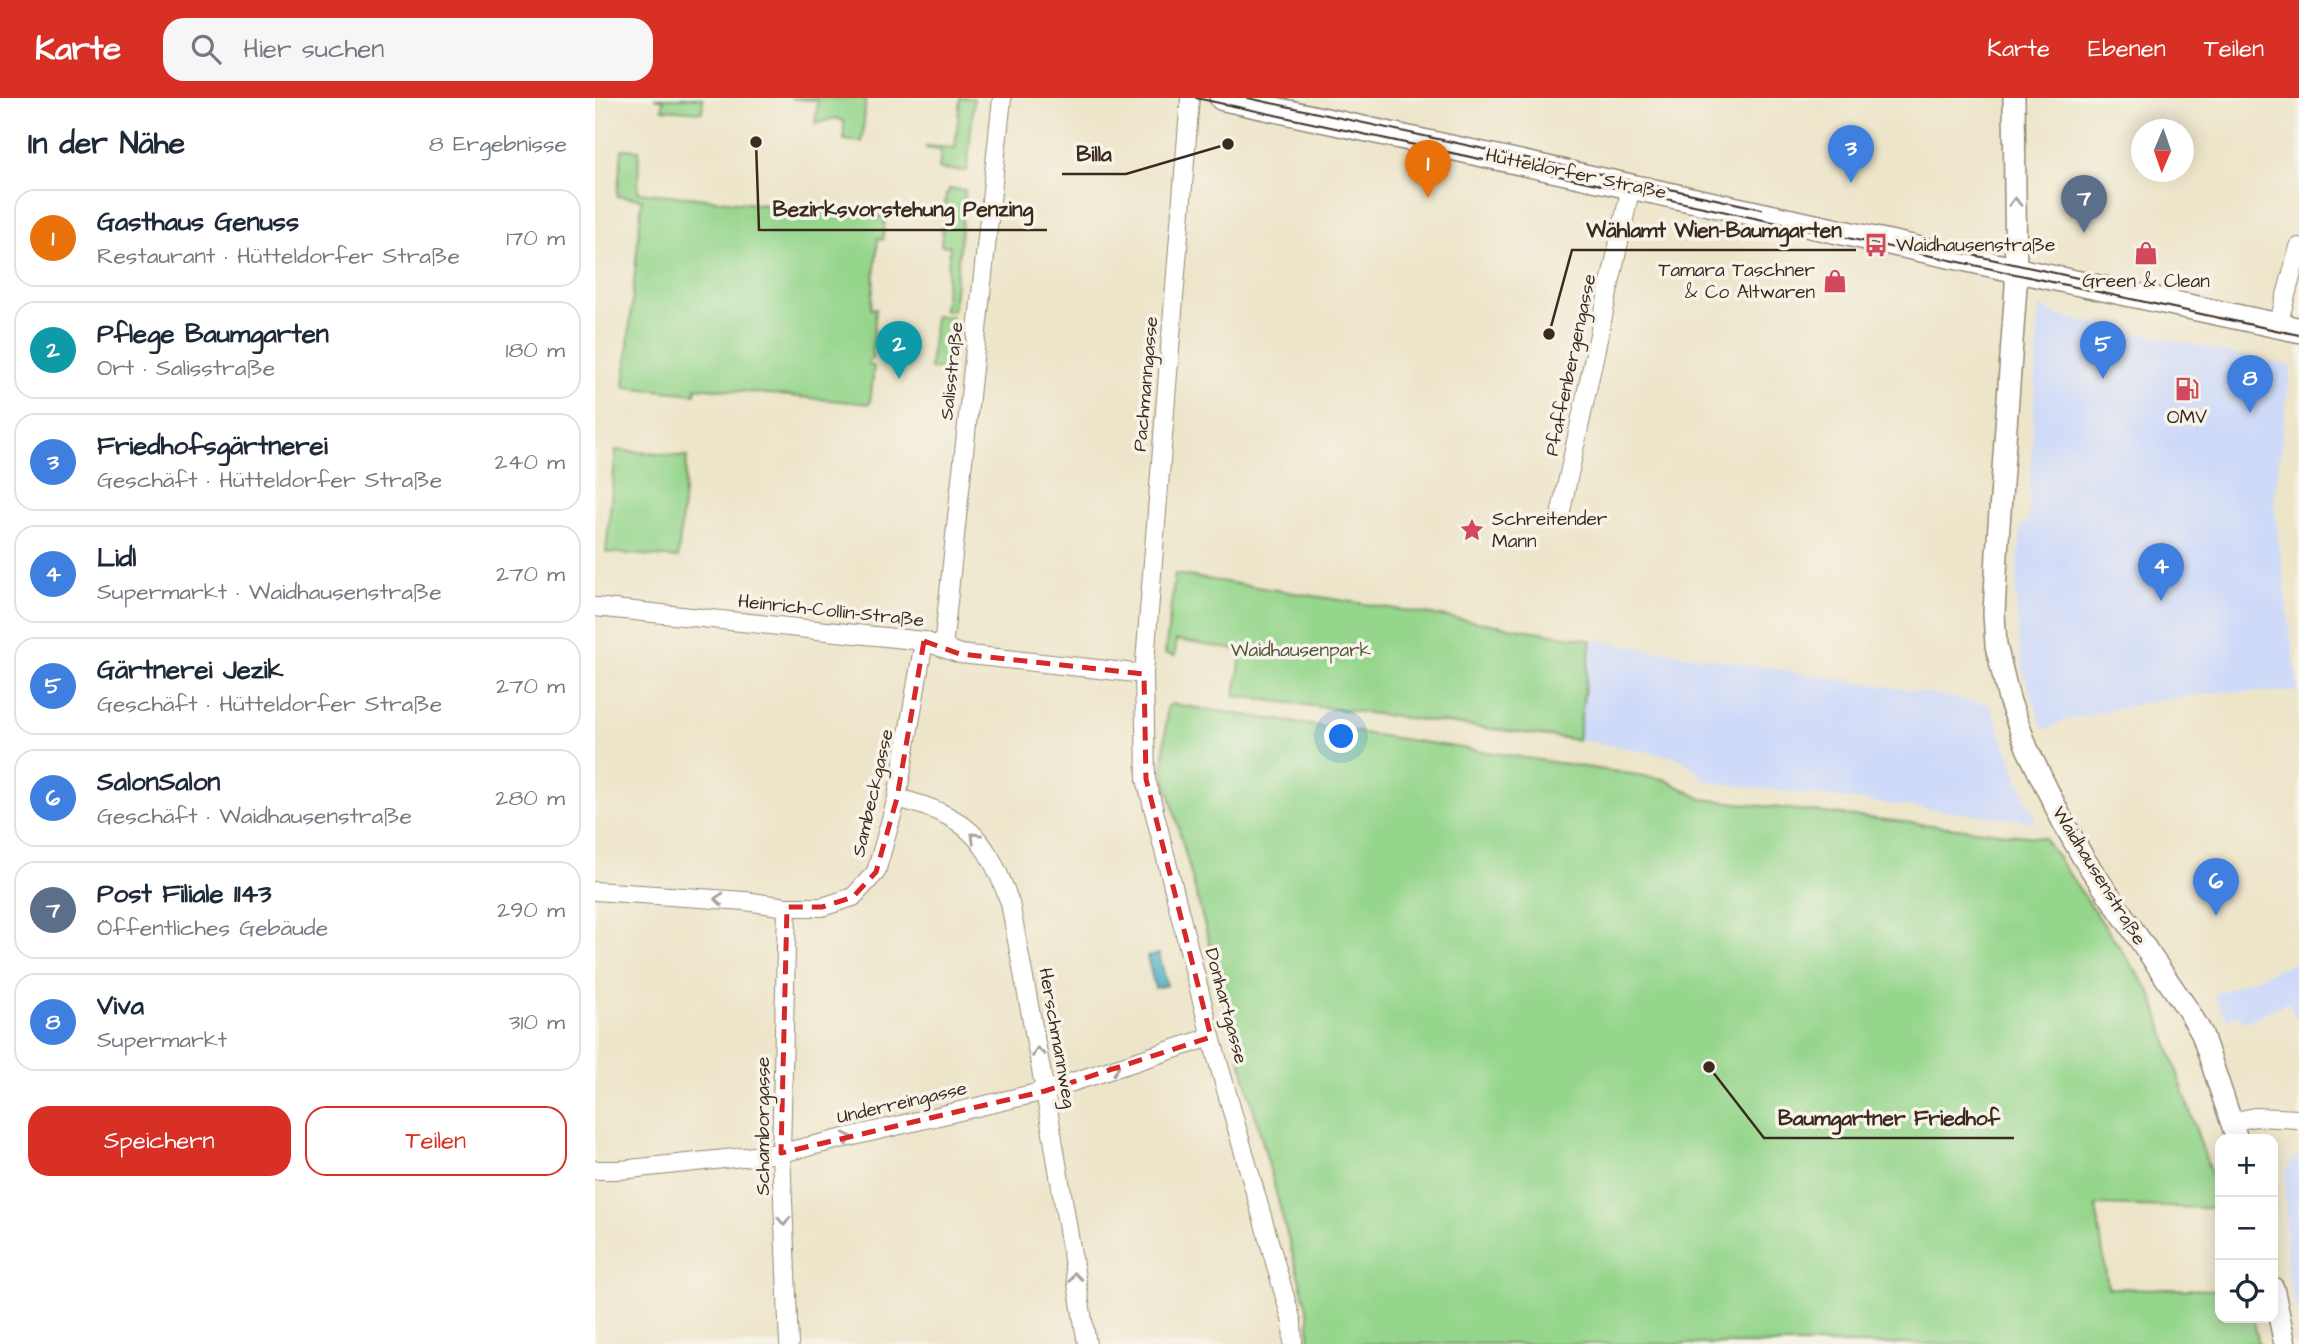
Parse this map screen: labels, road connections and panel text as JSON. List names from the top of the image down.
{
  "streets": {
    "main road": ["Hütteldorfer Straße"],
    "street": [
      "Pfaffenbergengasse",
      "Salisstraße",
      "Pachmanngasse",
      "Heinrich-Collin-Straße",
      "Sambeckgasse",
      "Waidhausenstraße",
      "Donhartgasse",
      "Herschmannweg",
      "Underreingasse",
      "Schamborgasse"
    ]
  },
  "crossings": [
    ["Hütteldorfer Straße", "Pfaffenbergengasse"],
    ["Hütteldorfer Straße", "Waidhausenstraße"],
    ["Salisstraße", "Heinrich-Collin-Straße"],
    ["Pachmanngasse", "Heinrich-Collin-Straße"],
    ["Pachmanngasse", "Donhartgasse"],
    ["Heinrich-Collin-Straße", "Sambeckgasse"],
    ["Heinrich-Collin-Straße", "Donhartgasse"],
    ["Sambeckgasse", "Herschmannweg"],
    ["Sambeckgasse", "Schamborgasse"],
    ["Donhartgasse", "Underreingasse"],
    ["Herschmannweg", "Underreingasse"],
    ["Underreingasse", "Schamborgasse"]
  ],
  "one_way": [
    "Sambeckgasse",
    "Herschmannweg",
    "Underreingasse",
    "Schamborgasse"
  ],
  "parks": ["Waidhausenpark"],
  "places": {
    "other": [
      "Bezirksvorstehung Penzing",
      "Billa",
      "Wählamt Wien-Baumgarten",
      "Baumgartner Friedhof"
    ],
    "bus stop": ["Waidhausenstraße"],
    "shop": ["Green & Clean", "Tamara Taschner & Co Altwaren"],
    "fuel station": ["OMV"],
    "place": ["Schreitender Mann"]
  },
  "north": "bottom",
  "page": {
    "header": "Karte",
    "search": "Hier suchen",
    "nav": ["Karte", "Ebenen", "Teilen"],
    "heading": ["In der Nähe", "8 Ergebnisse"],
    "pins": [
      "3",
      "1",
      "7",
      "2",
      "5",
      "8",
      "4",
      "6"
    ],
    "list": [
      {
        "mark": "1",
        "name": "Gasthaus Genuss",
        "note": "Restaurant · Hütteldorfer Straße",
        "value": "170 m"
      },
      {
        "mark": "2",
        "name": "Pflege Baumgarten",
        "note": "Ort · Salisstraße",
        "value": "180 m"
      },
      {
        "mark": "3",
        "name": "Friedhofsgärtnerei",
        "note": "Geschäft · Hütteldorfer Straße",
        "value": "240 m"
      },
      {
        "mark": "4",
        "name": "Lidl",
        "note": "Supermarkt · Waidhausenstraße",
        "value": "270 m"
      },
      {
        "mark": "5",
        "name": "Gärtnerei Jezik",
        "note": "Geschäft · Hütteldorfer Straße",
        "value": "270 m"
      },
      {
        "mark": "6",
        "name": "SalonSalon",
        "note": "Geschäft · Waidhausenstraße",
        "value": "280 m"
      },
      {
        "mark": "7",
        "name": "Post Filiale 1143",
        "note": "Öffentliches Gebäude",
        "value": "290 m"
      },
      {
        "mark": "8",
        "name": "Viva",
        "note": "Supermarkt",
        "value": "310 m"
      }
    ],
    "buttons": ["Speichern", "Teilen"],
    "map_buttons": ["+", "−"]
  }
}
